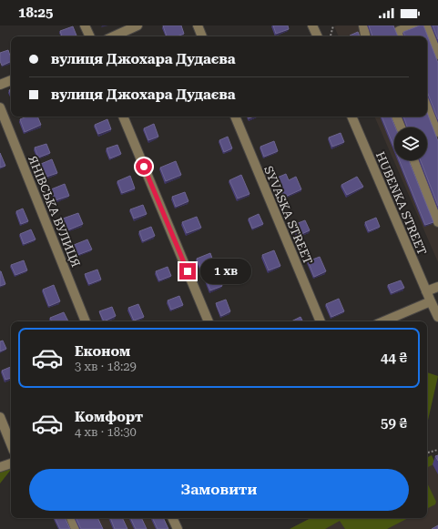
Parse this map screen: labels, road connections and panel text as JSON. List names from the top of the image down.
{
  "streets": {
    "street": ["HUBENKA STREET", "ЯНІВСЬКА ВУЛИЦЯ", "SYVASKA STREET"]
  },
  "page": {
    "status": "18:25",
    "banner": ["вулиця Джохара Дудаєва", "вулиця Джохара Дудаєва"],
    "bubble": "1 хв",
    "list": [
      {
        "name": "Економ",
        "note": "3 хв · 18:29",
        "value": "44 ₴"
      },
      {
        "name": "Комфорт",
        "note": "4 хв · 18:30",
        "value": "59 ₴"
      }
    ],
    "buttons": "Замовити"
  }
}
